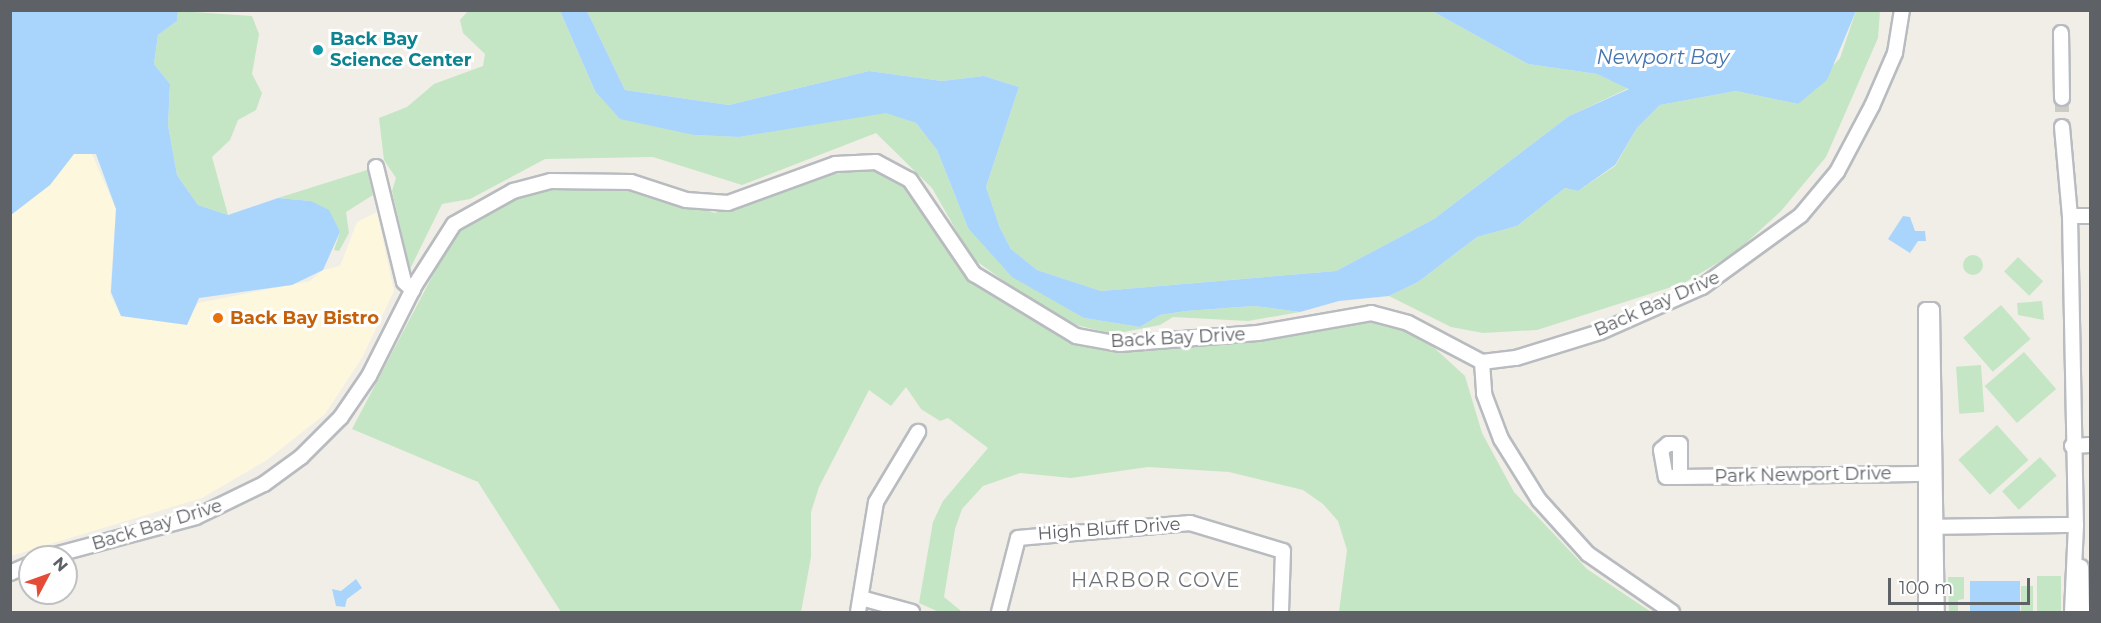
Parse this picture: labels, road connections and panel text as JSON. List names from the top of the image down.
{
  "streets": {
    "street": ["Back Bay Drive", "Park Newport Drive", "High Bluff Drive"]
  },
  "districts": ["HARBOR COVE"],
  "water": ["Newport Bay"],
  "places": ["Back Bay Science Center", "Back Bay Bistro"],
  "scale_bar": "100 m",
  "north": "top right"
}
